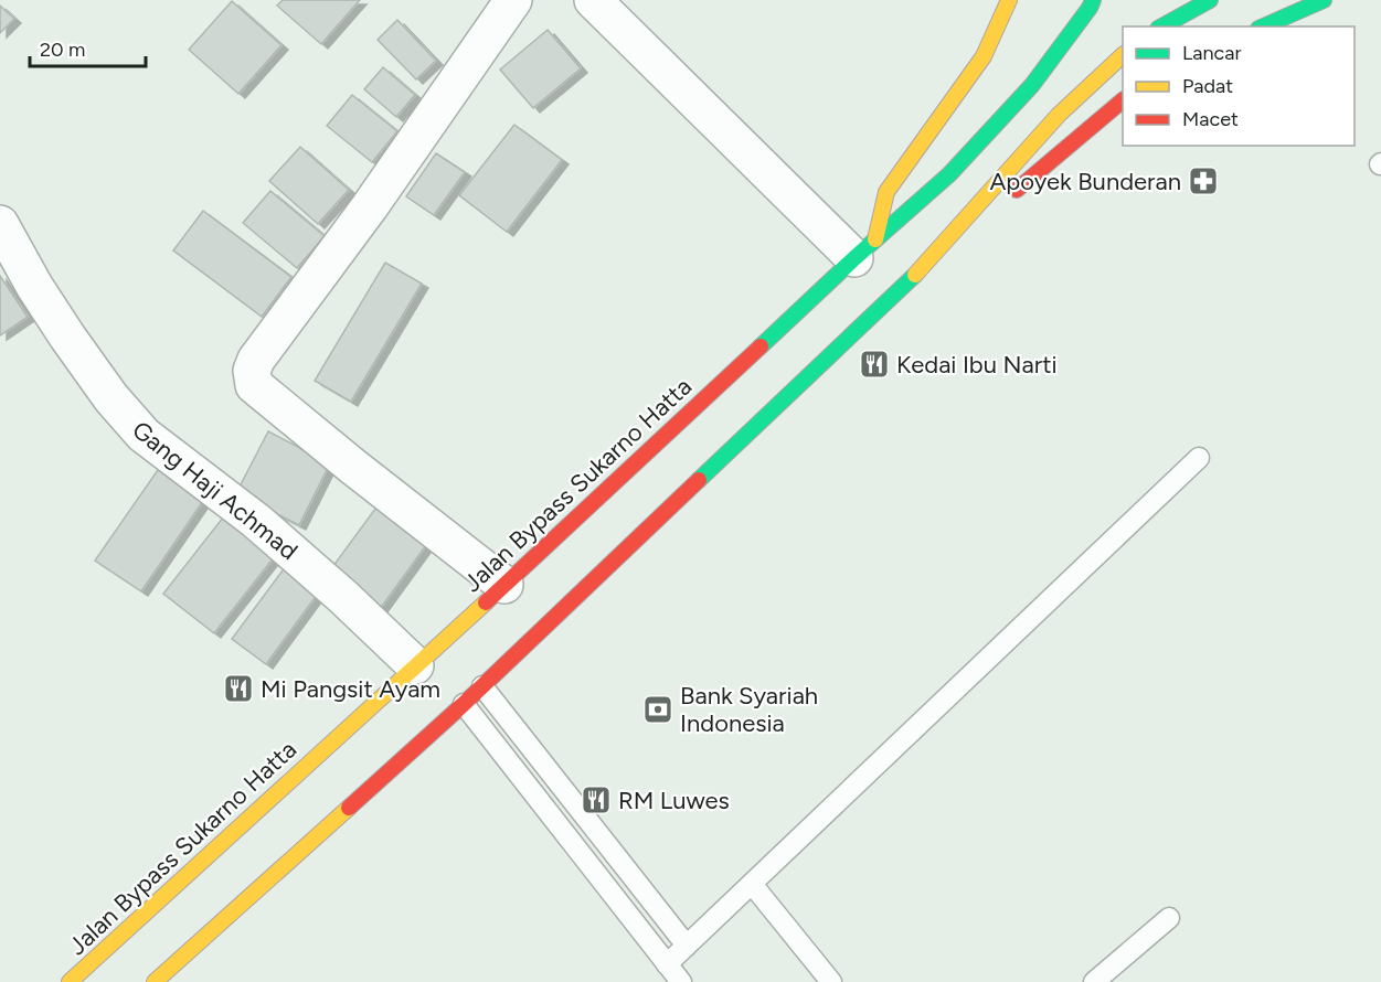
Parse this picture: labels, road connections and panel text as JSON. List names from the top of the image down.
{
  "streets": {
    "highway": ["Jalan Bypass Sukarno Hatta"],
    "street": ["Gang Haji Achmad"]
  },
  "crossings": [
    ["Jalan Bypass Sukarno Hatta", "Gang Haji Achmad"]
  ],
  "places": {
    "pharmacy": ["Apoyek Bunderan"],
    "restaurant": ["Kedai Ibu Narti", "Mi Pangsit Ayam", "RM Luwes"],
    "bank": ["Bank Syariah Indonesia"]
  },
  "legend": ["Lancar", "Padat", "Macet"],
  "scale_bar": "20 m"
}
